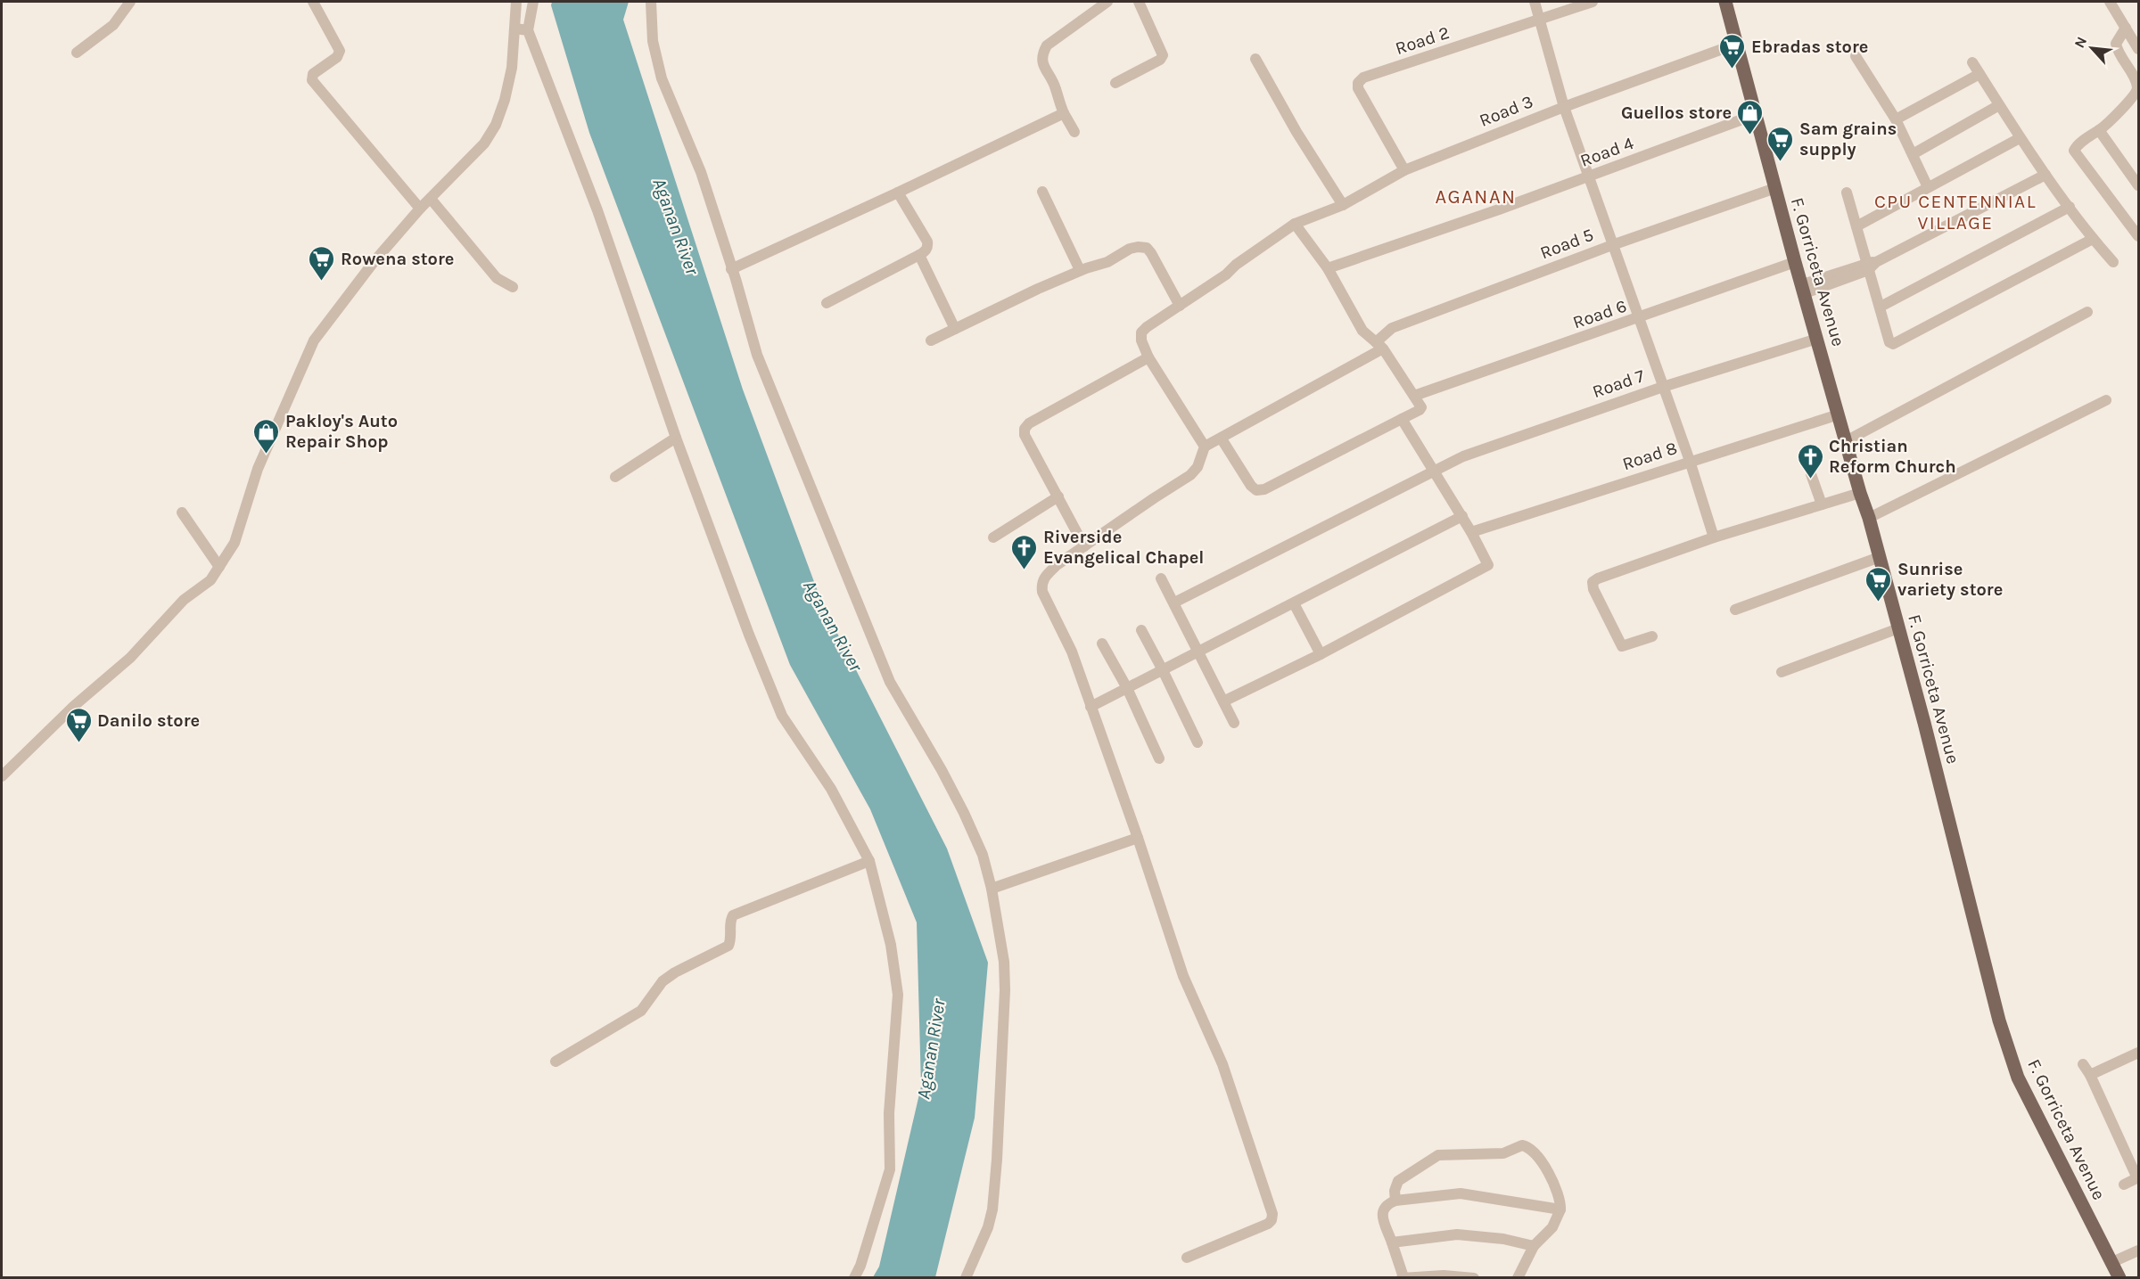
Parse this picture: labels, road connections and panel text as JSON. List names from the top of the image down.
{
  "streets": {
    "main road": ["F. Gorriceta Avenue"],
    "street": [
      "Road 2",
      "Road 3",
      "Road 4",
      "Road 5",
      "Road 6",
      "Road 7",
      "Road 8"
    ]
  },
  "crossings": [
    ["Road 2", "Road 3"],
    ["Road 3", "F. Gorriceta Avenue"],
    ["Road 4", "F. Gorriceta Avenue"],
    ["Road 5", "F. Gorriceta Avenue"],
    ["F. Gorriceta Avenue", "Road 6"],
    ["F. Gorriceta Avenue", "Road 7"],
    ["F. Gorriceta Avenue", "Road 8"]
  ],
  "districts": ["AGANAN", "CPU CENTENNIAL VILLAGE"],
  "water": ["Aganan River"],
  "places": {
    "supermarket": [
      "Ebradas store",
      "Sam grains supply",
      "Rowena store",
      "Sunrise variety store",
      "Danilo store"
    ],
    "shop": ["Guellos store", "Pakloy's Auto Repair Shop"],
    "church": ["Christian Reform Church", "Riverside Evangelical Chapel"]
  },
  "north": "top left"
}
